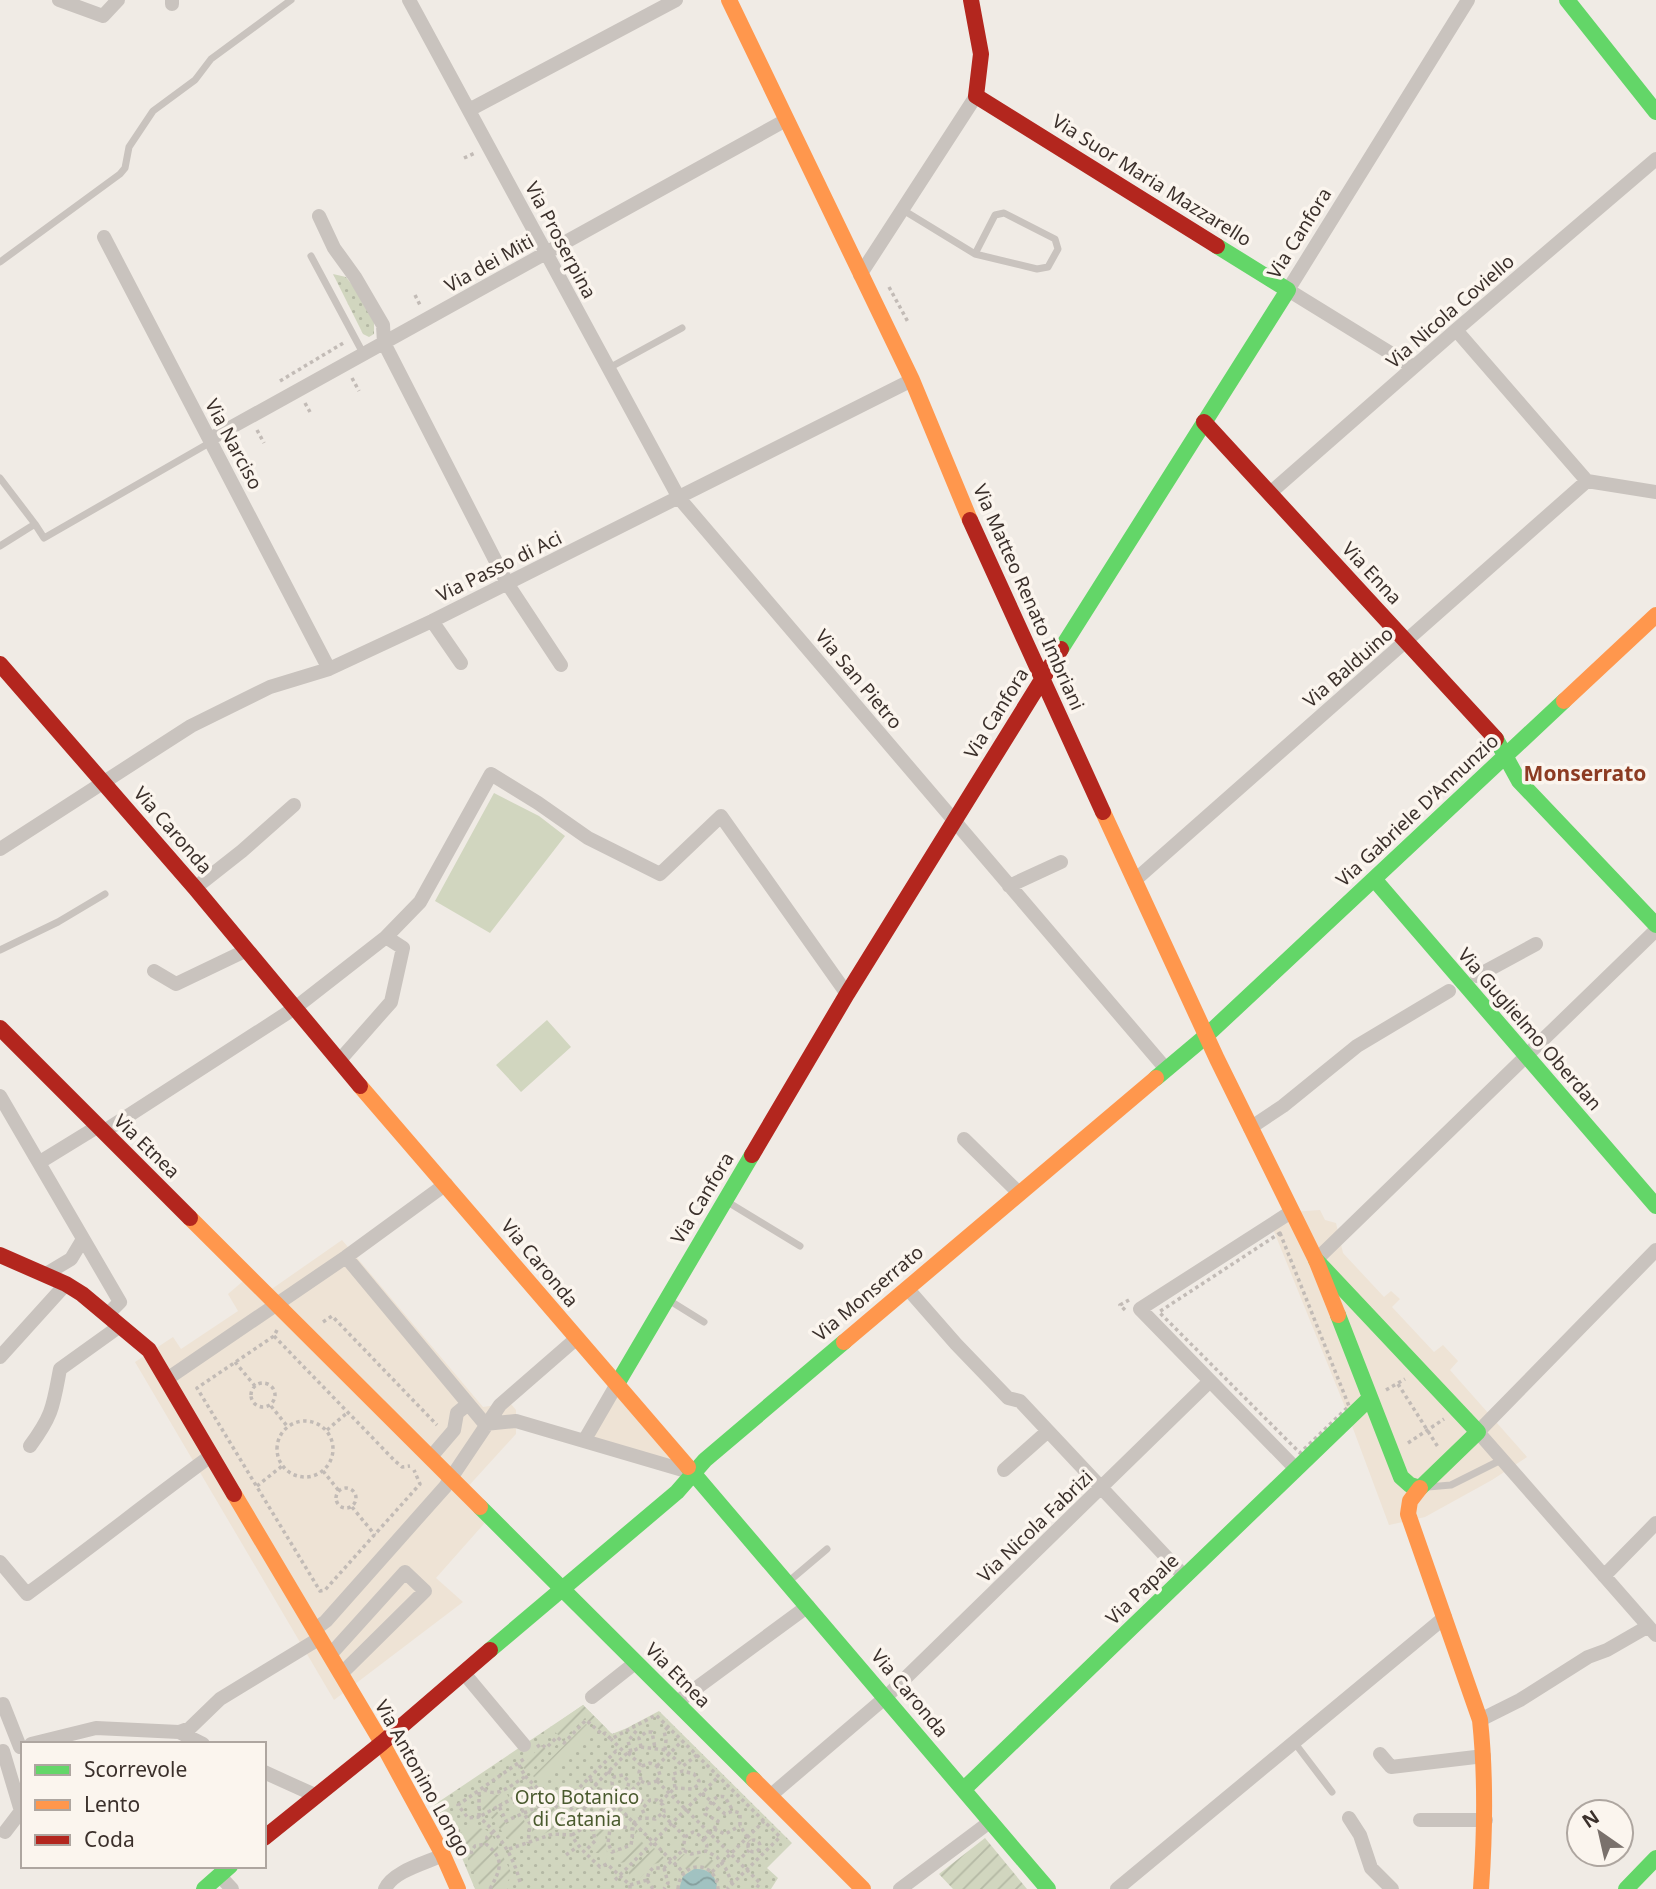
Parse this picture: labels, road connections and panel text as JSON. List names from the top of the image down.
{
  "streets": {
    "main road": [
      "Via Suor Maria Mazzarello",
      "Via Canfora",
      "Via Enna",
      "Via Matteo Renato Imbriani",
      "Via Gabriele D'Annunzio",
      "Via Caronda",
      "Via Guglielmo Oberdan",
      "Via Etnea",
      "Via Monserrato",
      "Via Papale",
      "Via Antonino Longo"
    ],
    "street": [
      "Via Proserpina",
      "Via dei Miti",
      "Via Nicola Coviello",
      "Via Narciso",
      "Via Passo di Aci",
      "Via Balduino",
      "Via San Pietro",
      "Via Nicola Fabrizi"
    ]
  },
  "crossings": [
    ["Via Suor Maria Mazzarello", "Via Canfora"],
    ["Via Suor Maria Mazzarello", "Via Nicola Coviello"],
    ["Via Canfora", "Via Enna"],
    ["Via Canfora", "Via Matteo Renato Imbriani"],
    ["Via Canfora", "Via San Pietro"],
    ["Via Canfora", "Via Caronda"],
    ["Via Proserpina", "Via dei Miti"],
    ["Via Proserpina", "Via Passo di Aci"],
    ["Via Proserpina", "Via San Pietro"],
    ["Via dei Miti", "Via Narciso"],
    ["Via dei Miti", "Via Matteo Renato Imbriani"],
    ["Via Nicola Coviello", "Via Enna"],
    ["Via Narciso", "Via Passo di Aci"],
    ["Via Passo di Aci", "Via Matteo Renato Imbriani"],
    ["Via Passo di Aci", "Via San Pietro"],
    ["Via Passo di Aci", "Via Caronda"],
    ["Via Enna", "Via Balduino"],
    ["Via Enna", "Via Gabriele D'Annunzio"],
    ["Via Matteo Renato Imbriani", "Via Balduino"],
    ["Via Matteo Renato Imbriani", "Via Gabriele D'Annunzio"],
    ["Via Matteo Renato Imbriani", "Via Monserrato"],
    ["Via San Pietro", "Via Monserrato"],
    ["Via Gabriele D'Annunzio", "Via Guglielmo Oberdan"],
    ["Via Gabriele D'Annunzio", "Via Monserrato"],
    ["Via Caronda", "Via Monserrato"],
    ["Via Caronda", "Via Nicola Fabrizi"],
    ["Via Caronda", "Via Papale"],
    ["Via Etnea", "Via Monserrato"],
    ["Via Etnea", "Via Nicola Fabrizi"],
    ["Via Monserrato", "Via Antonino Longo"]
  ],
  "districts": ["Monserrato"],
  "parks": ["Orto Botanico di Catania"],
  "legend": ["Scorrevole", "Lento", "Coda"],
  "north": "top left"
}
